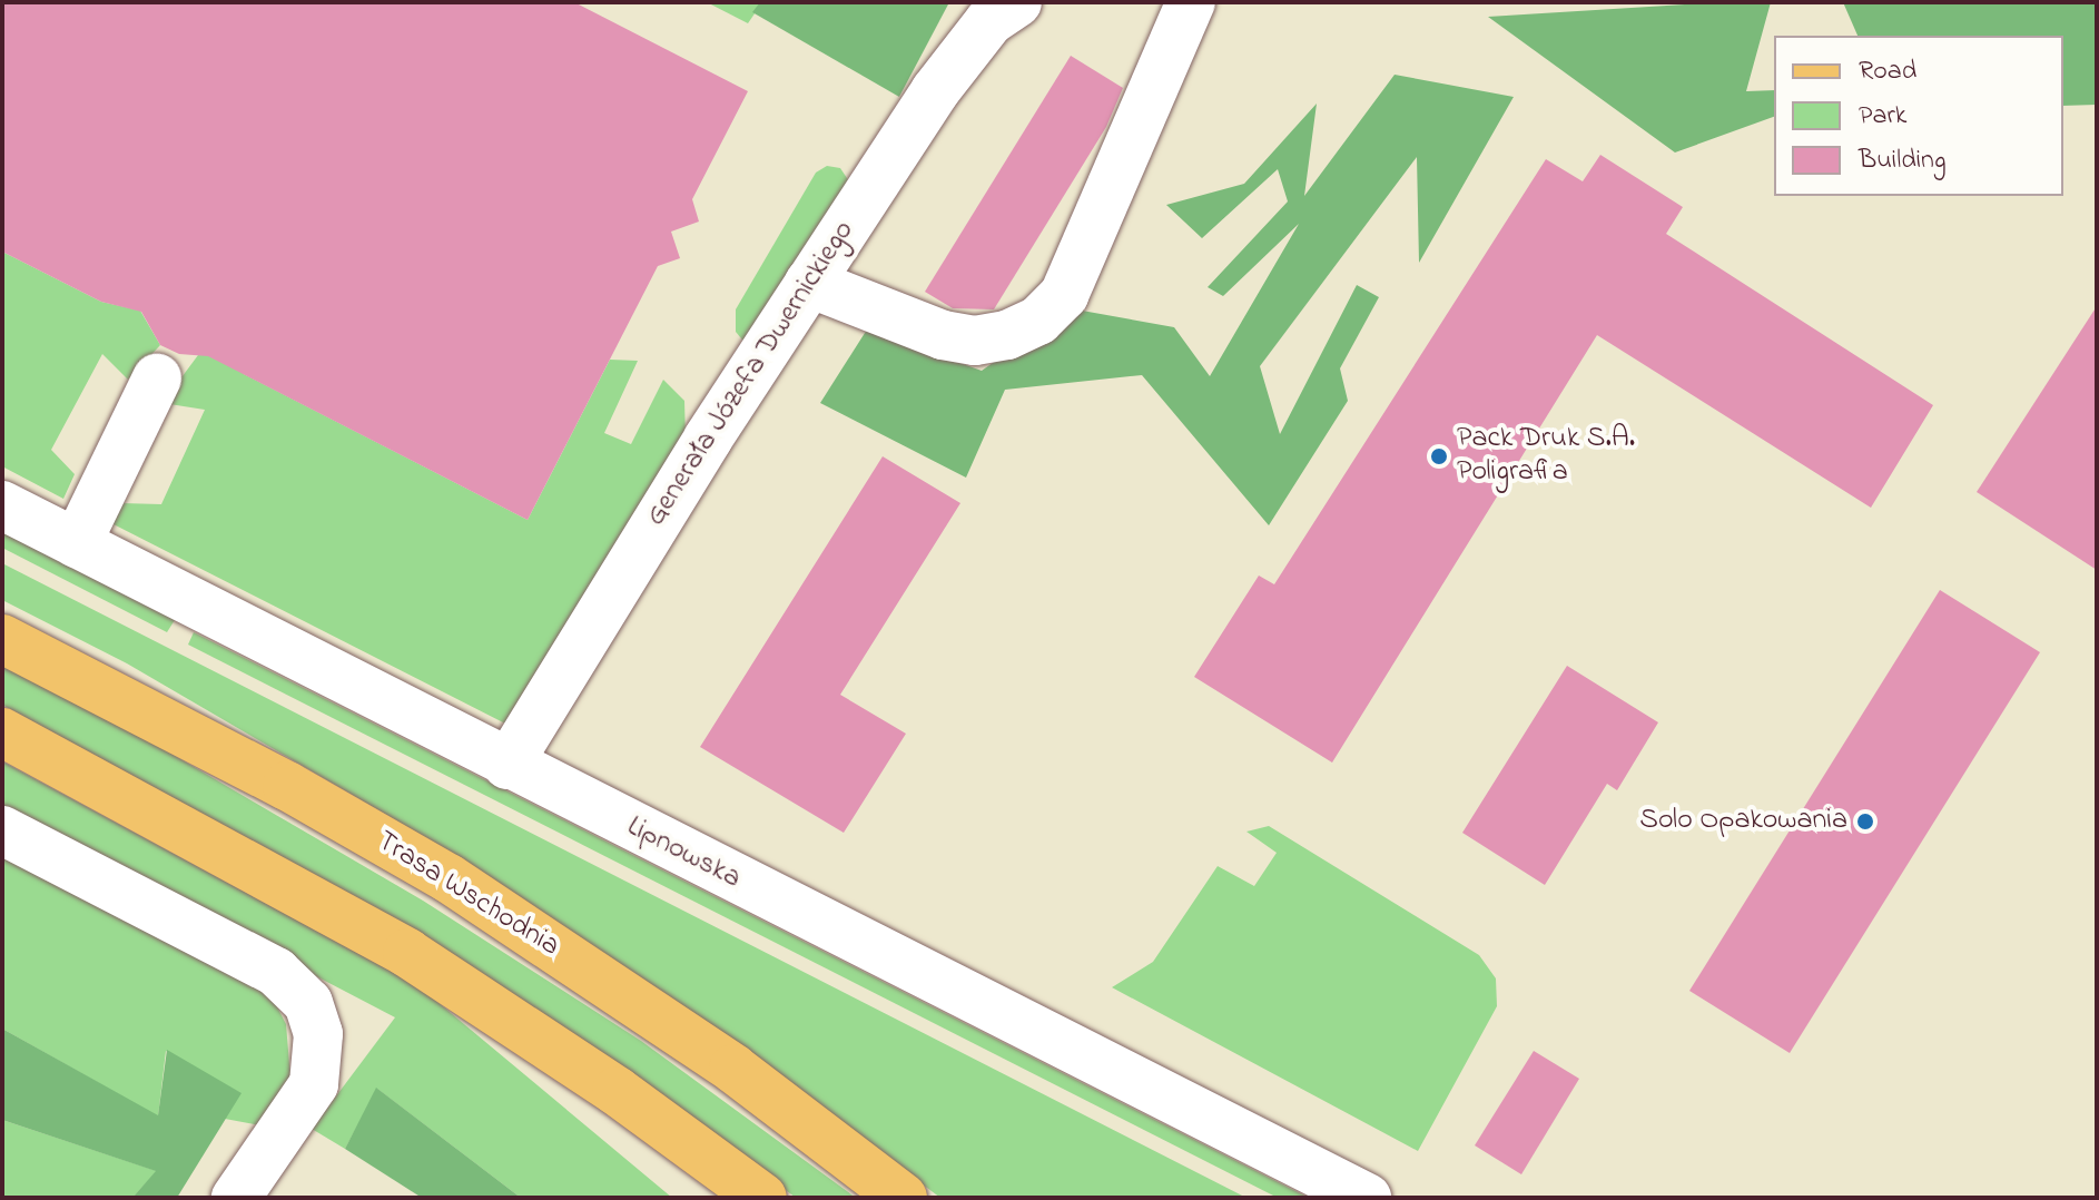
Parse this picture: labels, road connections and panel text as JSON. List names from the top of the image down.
{
  "streets": {
    "main road": ["Trasa Wschodnia"],
    "street": ["Generała Józefa Dwernickiego", "Lipnowska"]
  },
  "crossings": [
    ["Generała Józefa Dwernickiego", "Lipnowska"]
  ],
  "places": ["Pack Druk S.A. Poligrafia", "Solo Opakowania"],
  "legend": ["Road", "Park", "Building"]
}
